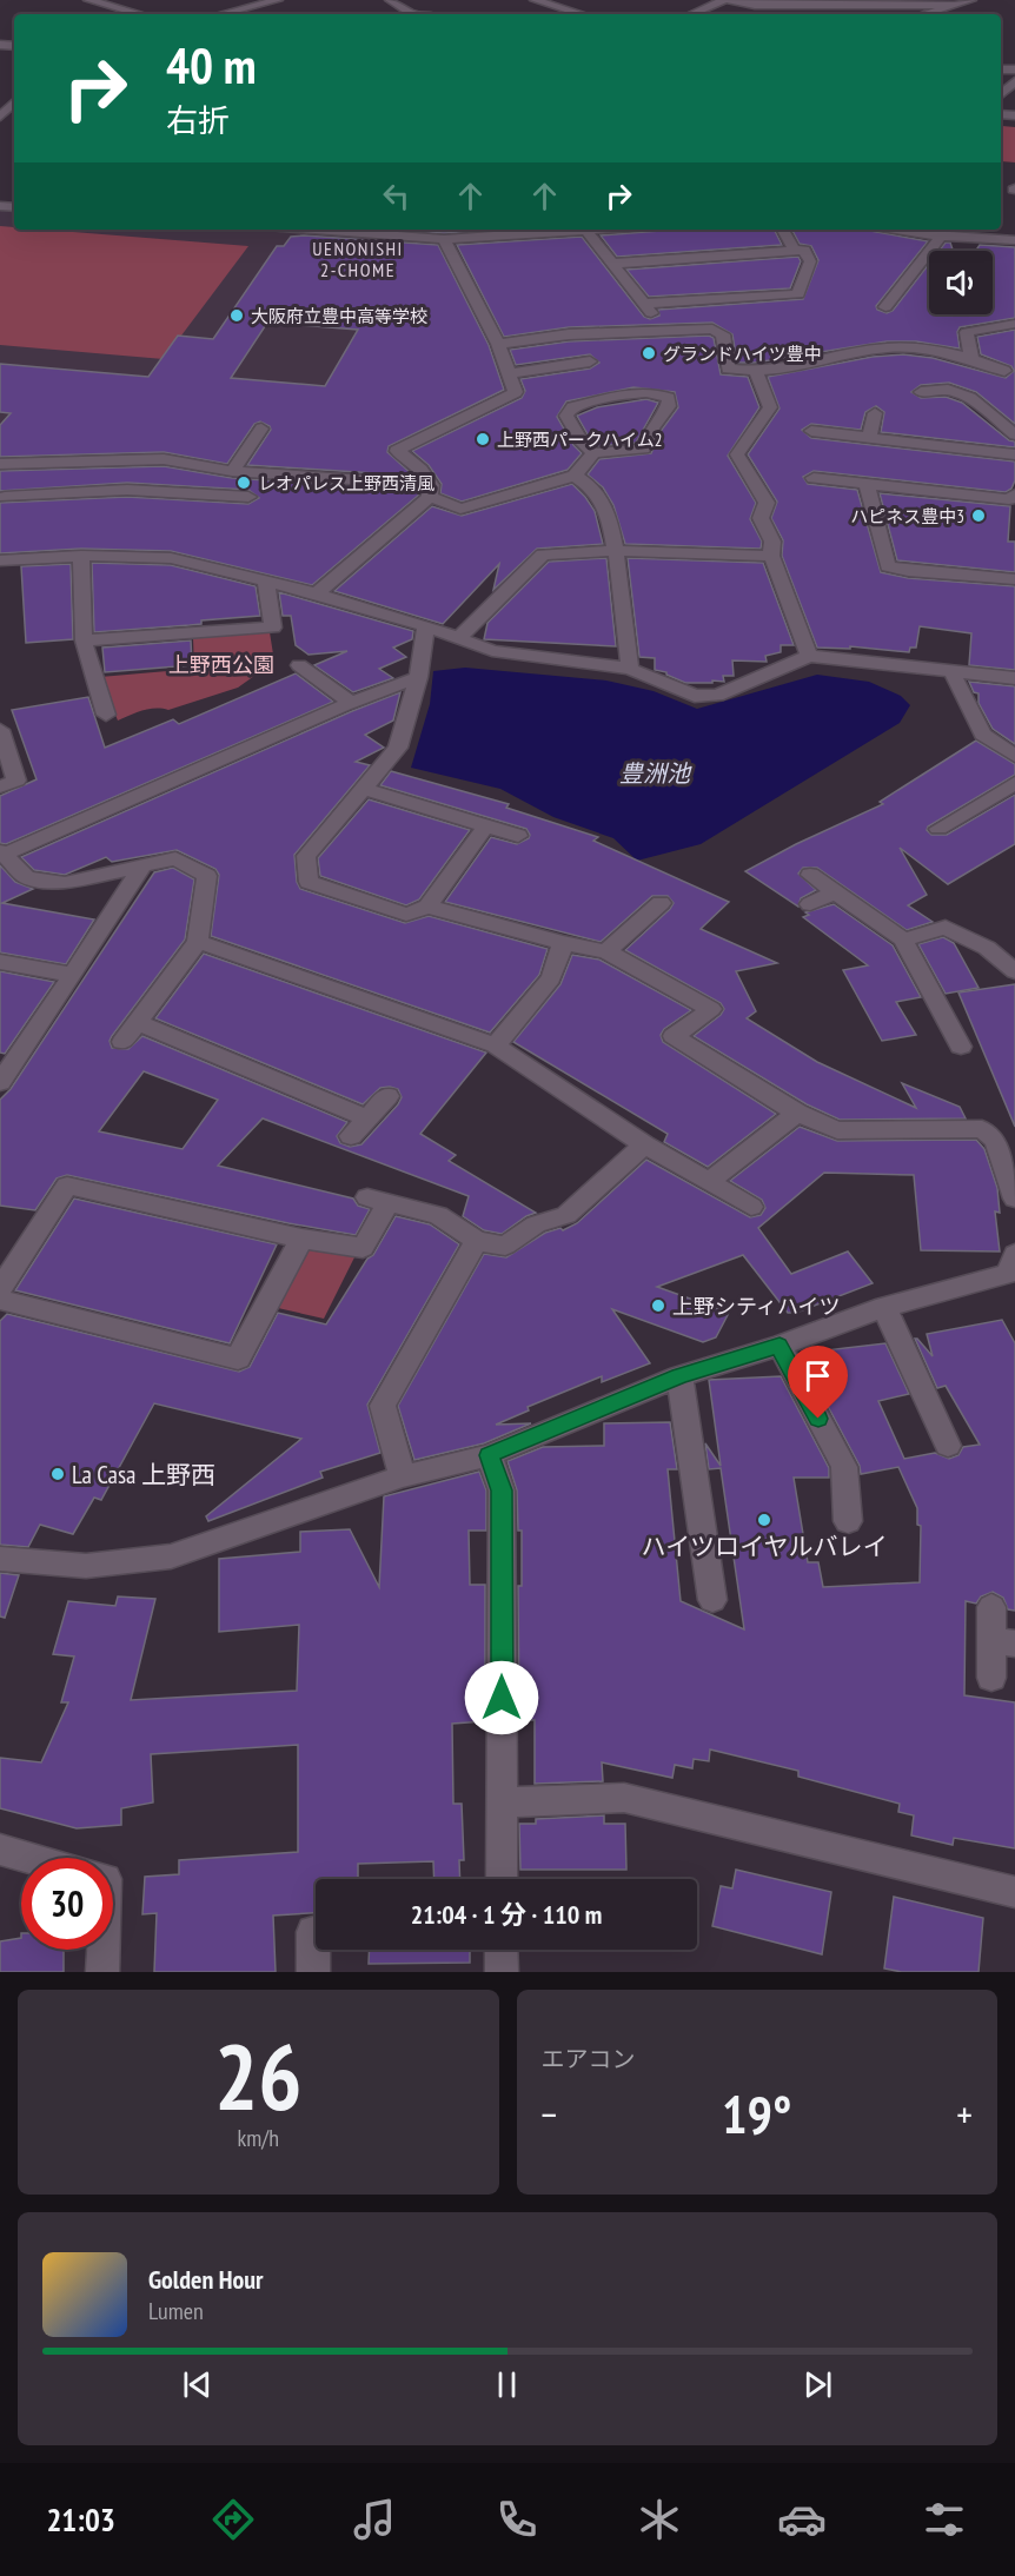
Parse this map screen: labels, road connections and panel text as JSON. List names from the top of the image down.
{
  "districts": ["UENONISHI 2-CHOME"],
  "water": ["豊洲池"],
  "parks": ["上野西公園"],
  "places": [
    "大阪府立豊中高等学校",
    "グランドハイツ豊中",
    "上野西パークハイム2",
    "レオパレス上野西清風",
    "ハピネス豊中3",
    "上野シティハイツ",
    "La Casa 上野西",
    "ハイツロイヤルバレイ"
  ],
  "page": {
    "turn": ["40 m", "右折"],
    "limit": "30",
    "trip": "21:04 · 1 分 · 110 m",
    "tile": [
      ["26", "km/h"],
      "エアコン"
    ],
    "heat": ["−", "19°", "+"],
    "song": ["Golden Hour", "Lumen"],
    "tabs": "21:03"
  }
}
